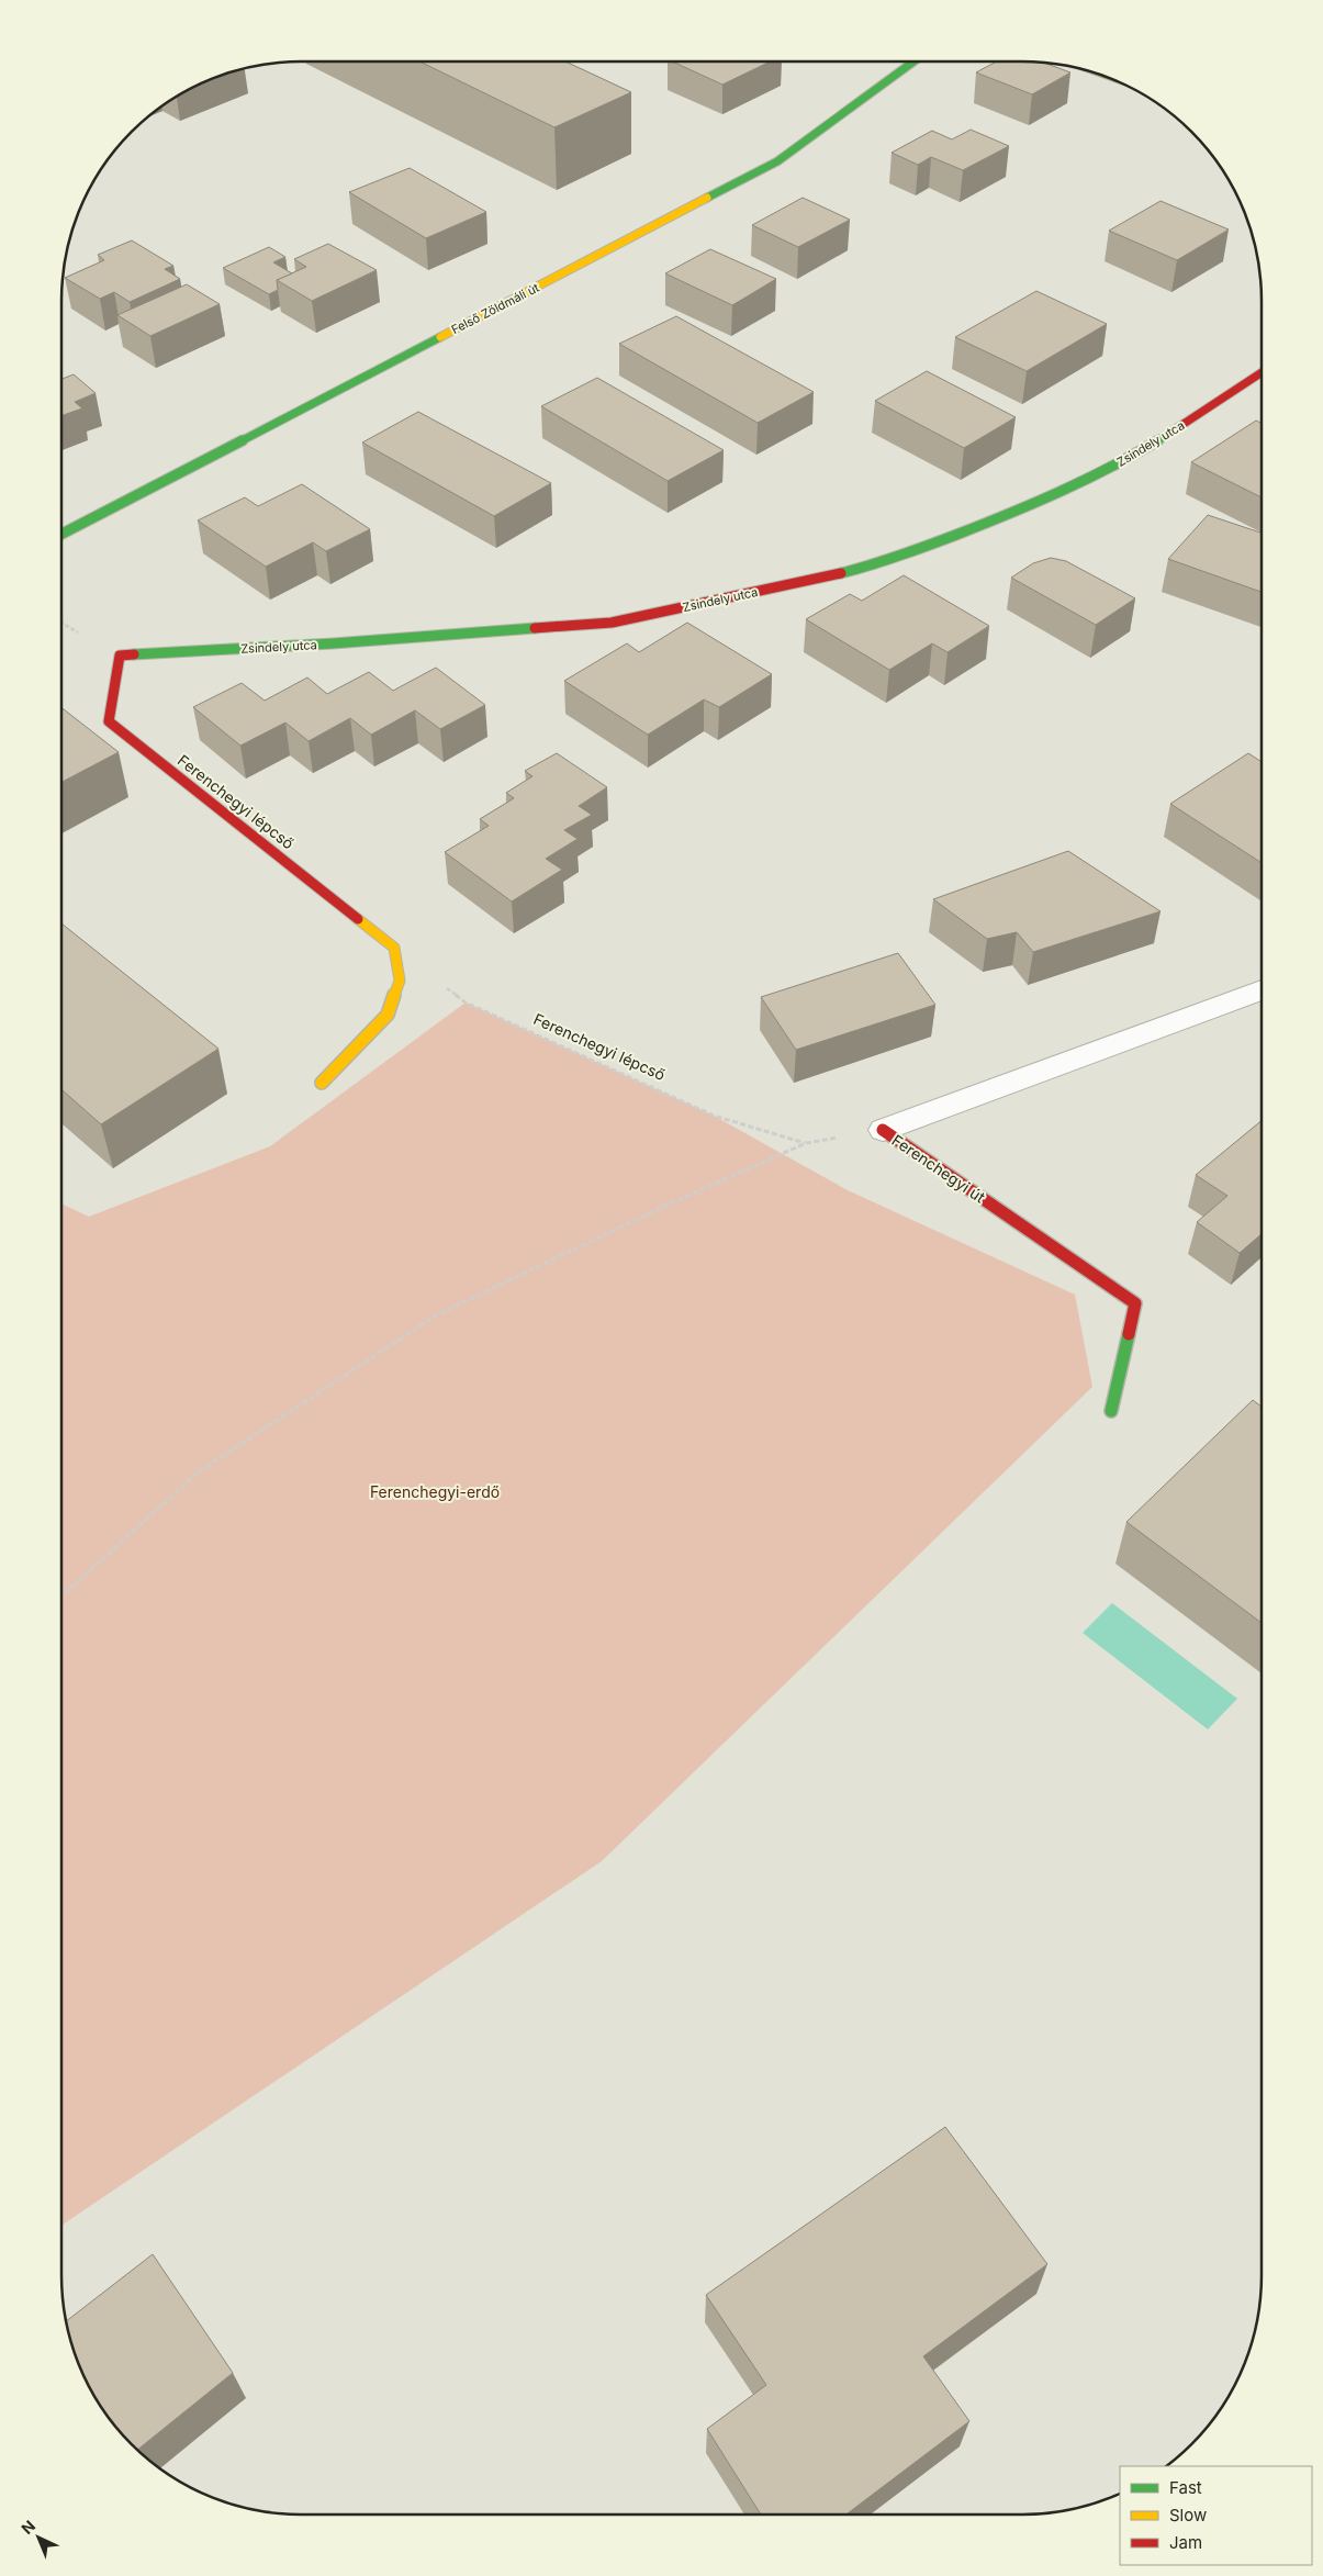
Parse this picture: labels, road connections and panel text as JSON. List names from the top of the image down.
{
  "streets": {
    "street": [
      "Felső Zöldmáli út",
      "Zsindely utca",
      "Ferenchegyi lépcső",
      "Ferenchegyi út"
    ]
  },
  "crossings": [
    ["Zsindely utca", "Ferenchegyi lépcső"]
  ],
  "parks": ["Ferenchegyi-erdő"],
  "legend": ["Fast", "Slow", "Jam"],
  "north": "top left"
}
